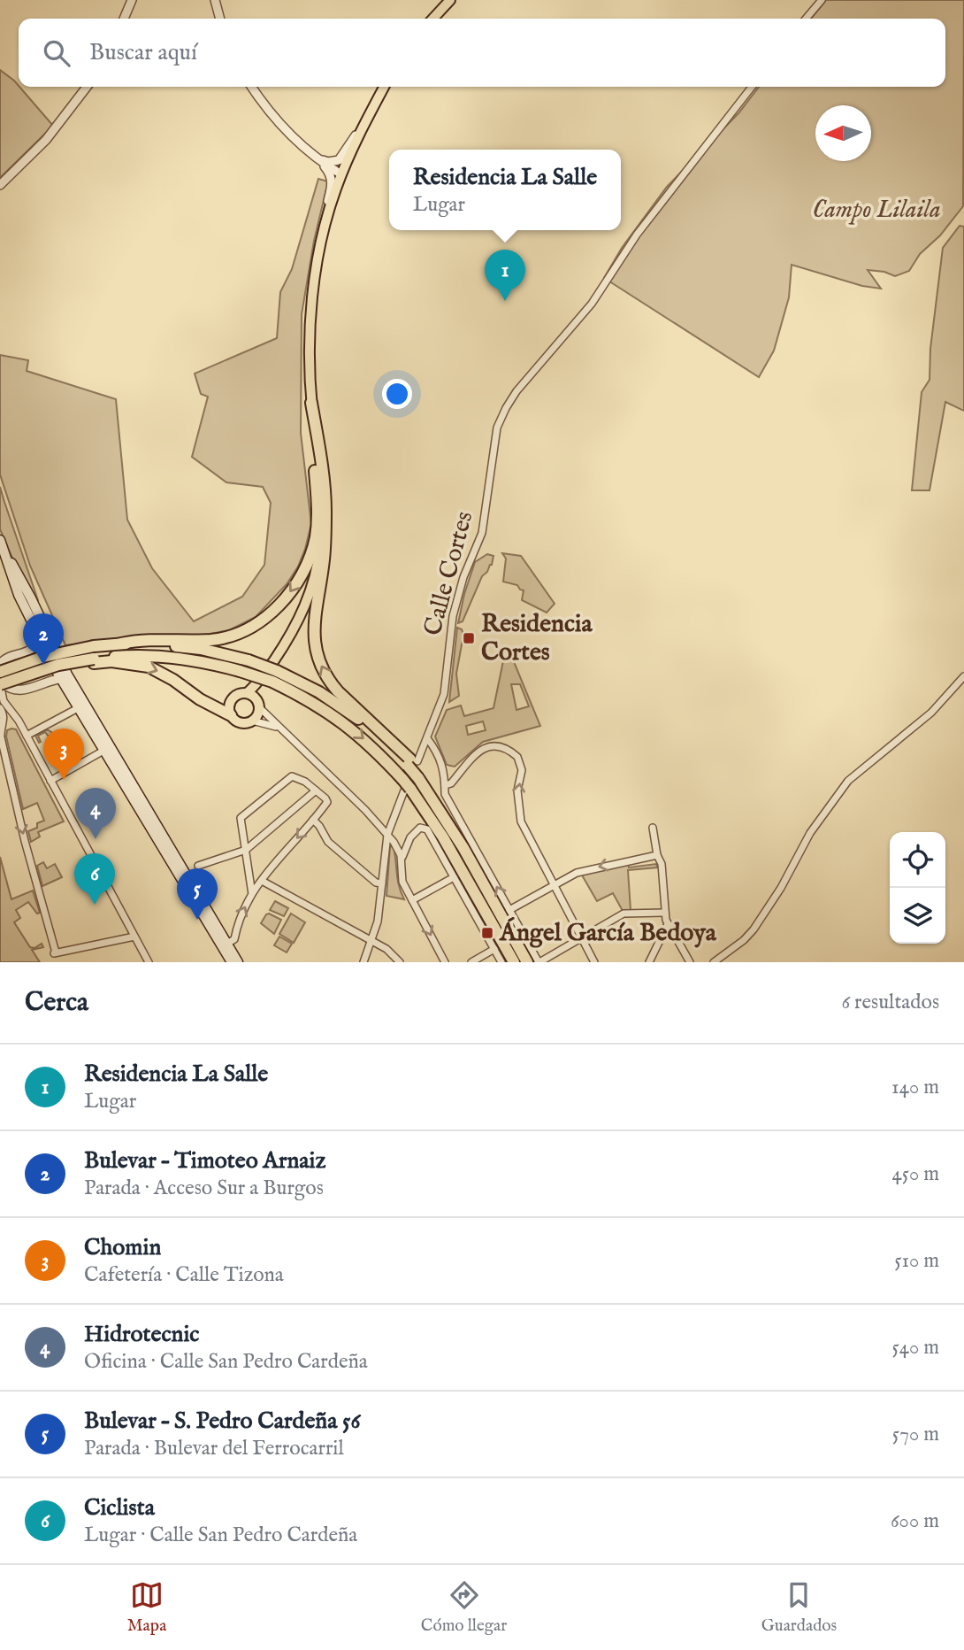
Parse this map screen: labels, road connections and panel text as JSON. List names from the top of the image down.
{
  "streets": {
    "street": ["Calle Cortes"]
  },
  "parks": ["Campo Lilaila"],
  "places": {
    "transit": ["Residencia Cortes", "Ángel García Bedoya"]
  },
  "north": "left",
  "page": {
    "search": "Buscar aquí",
    "popup": ["Residencia La Salle", "Lugar"],
    "pins": [
      "1",
      "2",
      "3",
      "4",
      "6",
      "5"
    ],
    "heading": ["Cerca", "6 resultados"],
    "list": [
      {
        "mark": "1",
        "name": "Residencia La Salle",
        "note": "Lugar",
        "value": "140 m"
      },
      {
        "mark": "2",
        "name": "Bulevar – Timoteo Arnaiz",
        "note": "Parada · Acceso Sur a Burgos",
        "value": "450 m"
      },
      {
        "mark": "3",
        "name": "Chomin",
        "note": "Cafetería · Calle Tizona",
        "value": "510 m"
      },
      {
        "mark": "4",
        "name": "Hidrotecnic",
        "note": "Oficina · Calle San Pedro Cardeña",
        "value": "540 m"
      },
      {
        "mark": "5",
        "name": "Bulevar – S. Pedro Cardeña 56",
        "note": "Parada · Bulevar del Ferrocarril",
        "value": "570 m"
      },
      {
        "mark": "6",
        "name": "Ciclista",
        "note": "Lugar · Calle San Pedro Cardeña",
        "value": "600 m"
      }
    ],
    "nav": ["Mapa", "Cómo llegar", "Guardados"]
  }
}
